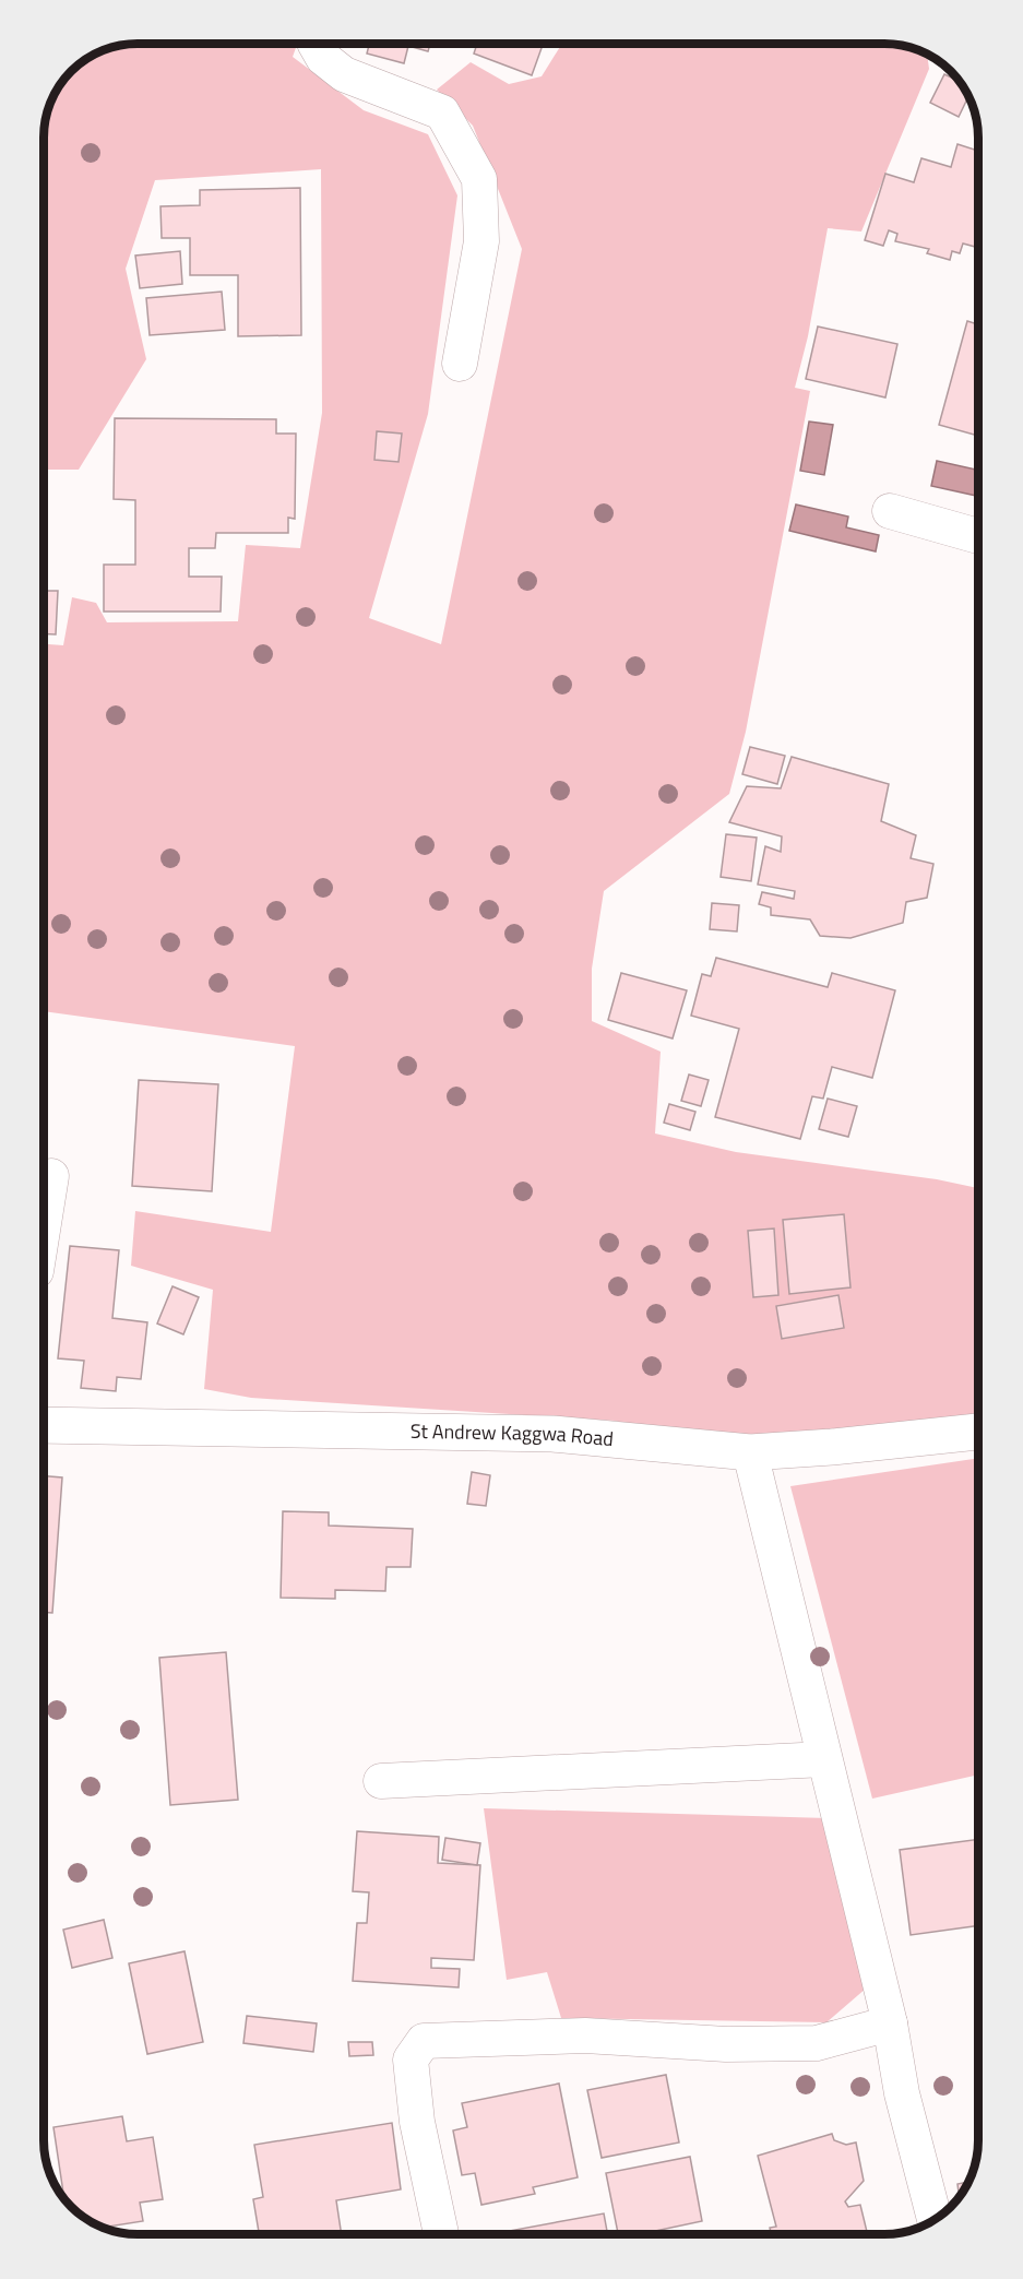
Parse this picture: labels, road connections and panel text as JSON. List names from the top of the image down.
{
  "streets": {
    "street": ["St Andrew Kaggwa Road"]
  }
}
